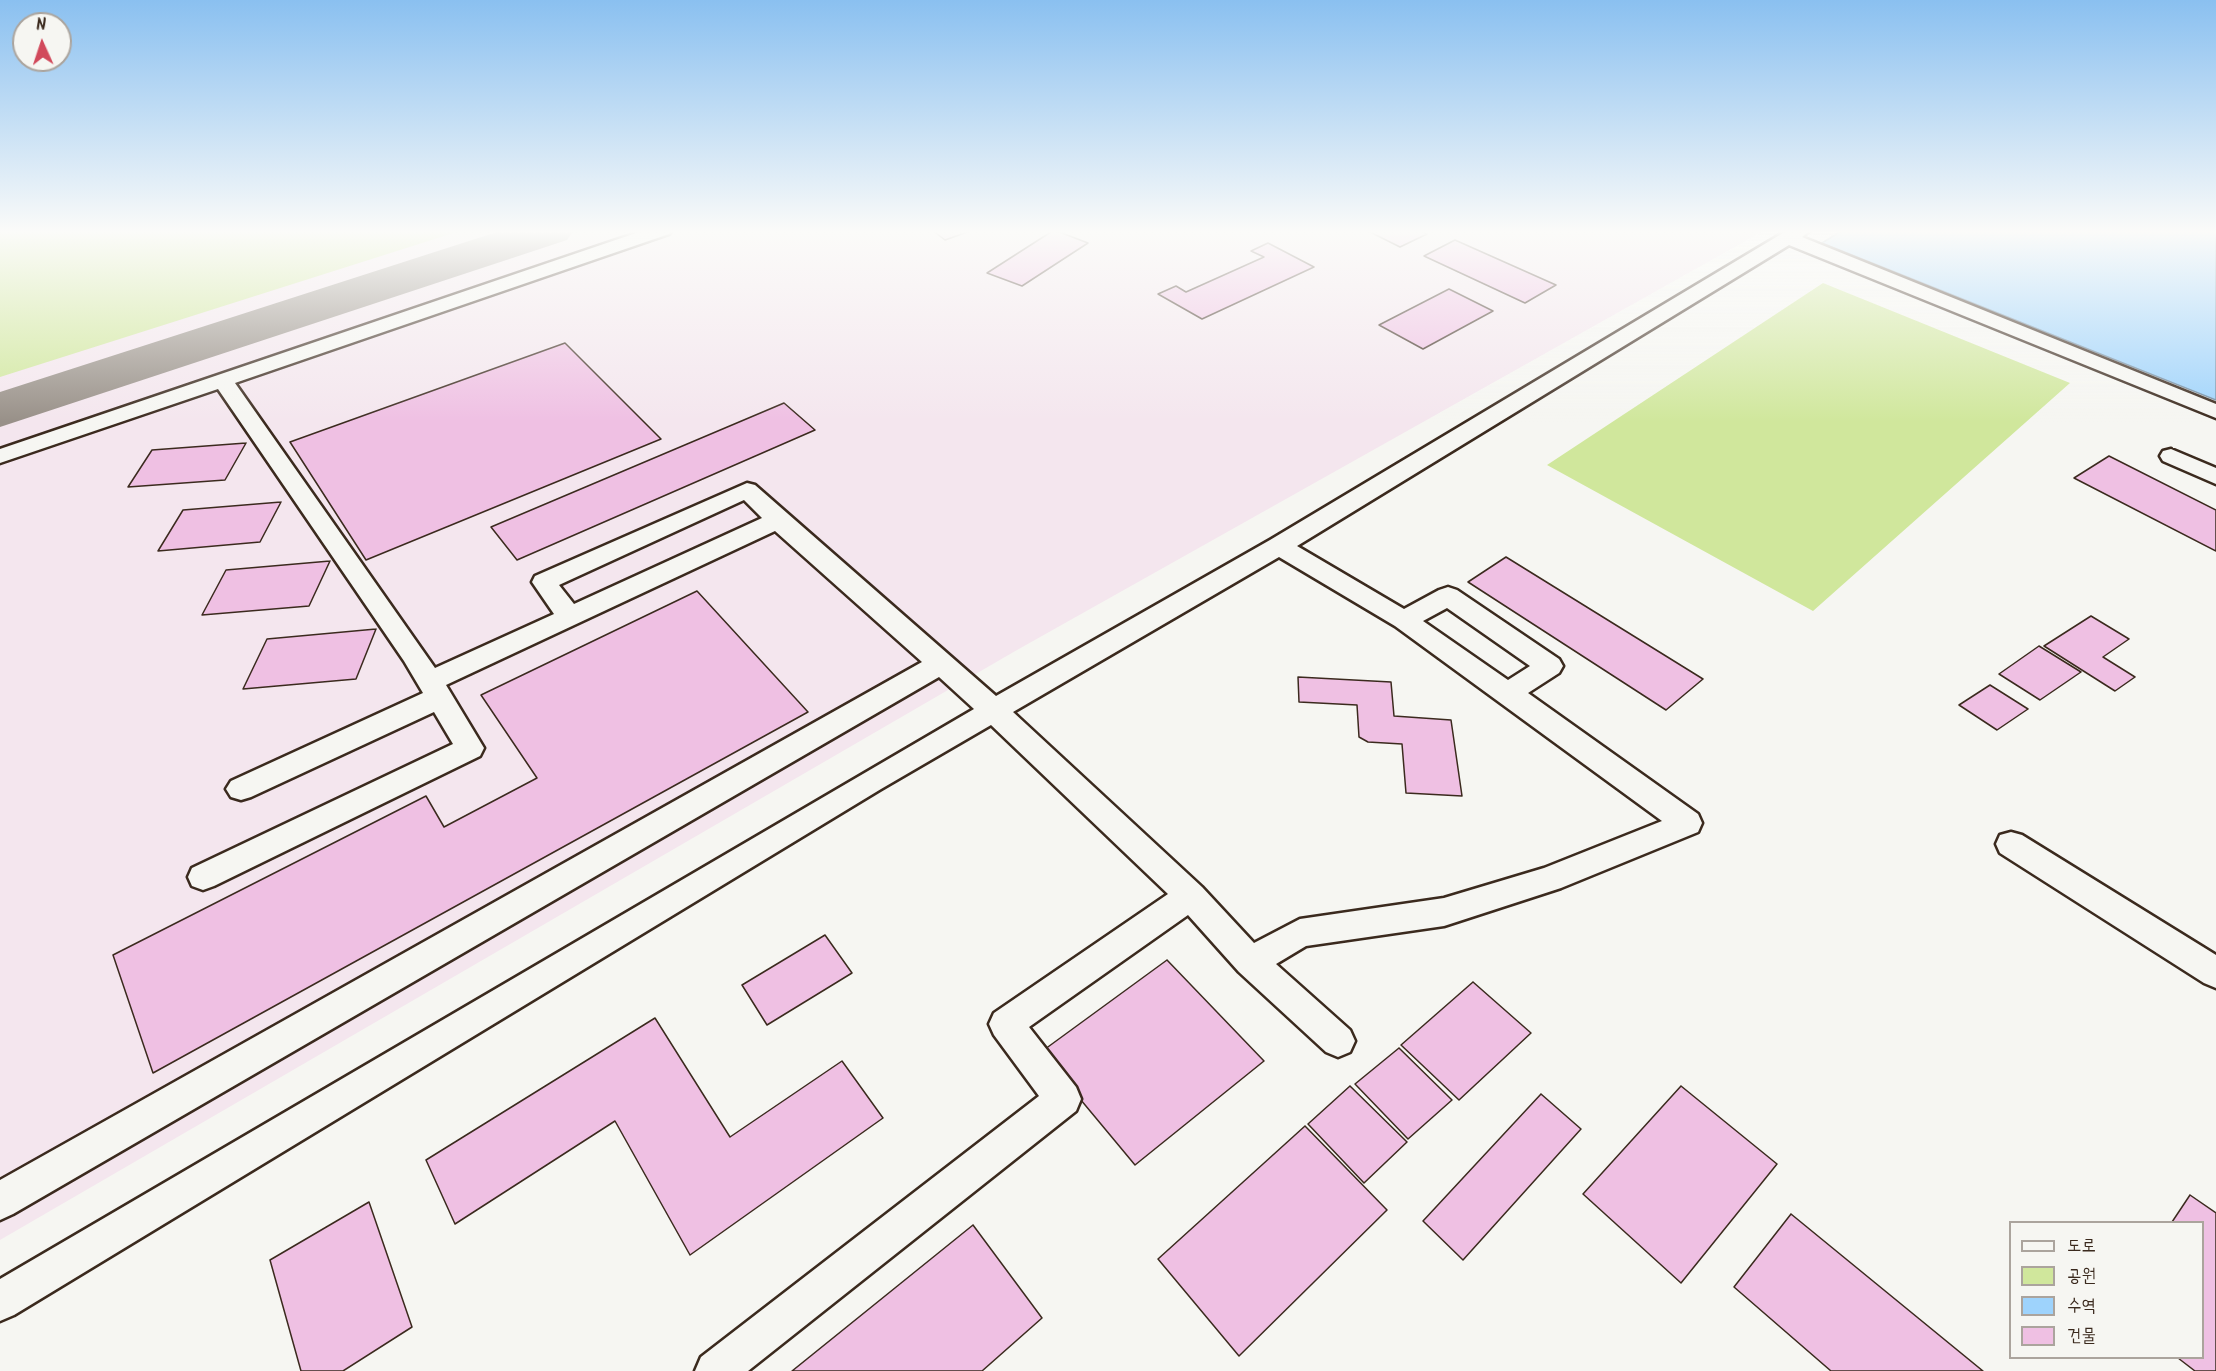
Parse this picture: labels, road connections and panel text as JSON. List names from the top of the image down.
{
  "legend": [
    "도로",
    "공원",
    "수역",
    "건물"
  ],
  "north": "top"
}
